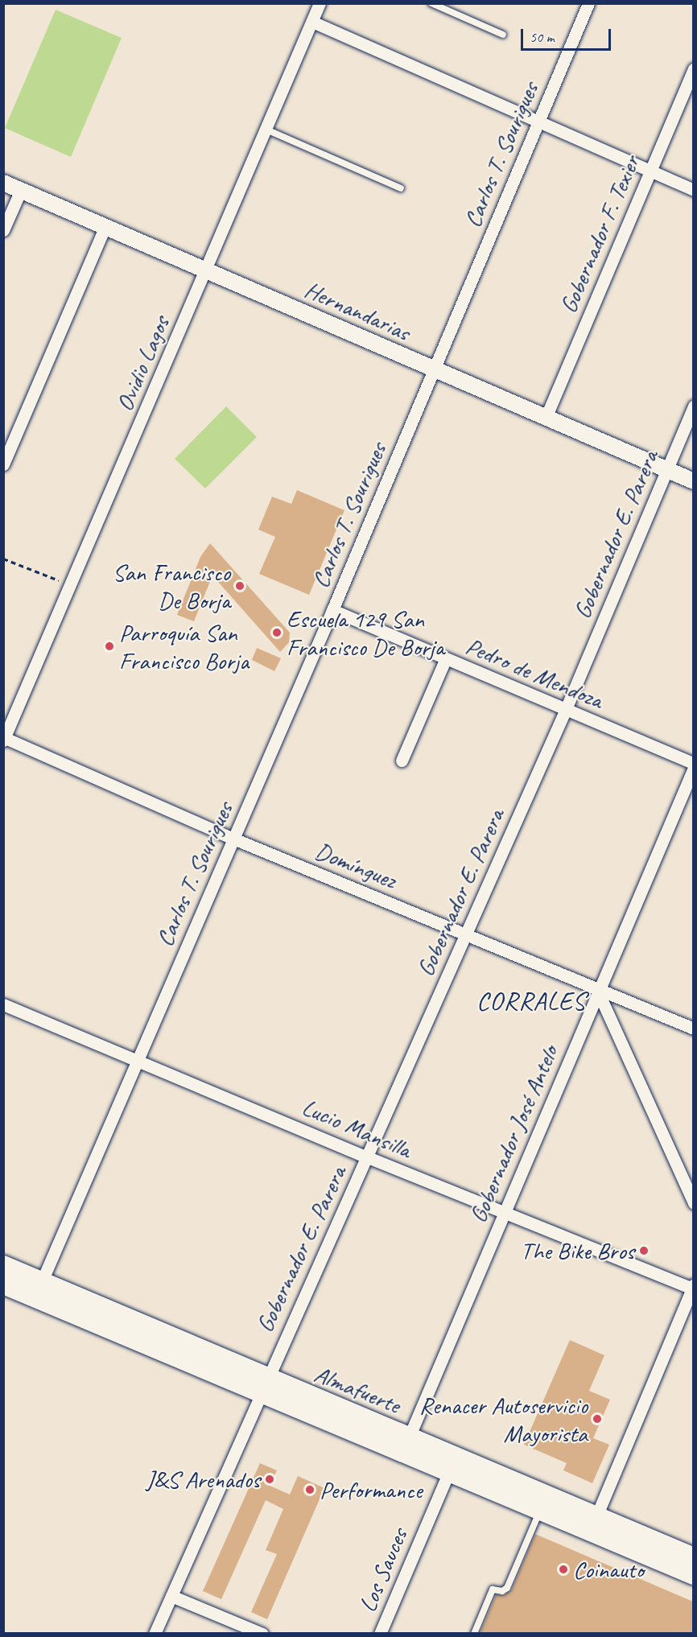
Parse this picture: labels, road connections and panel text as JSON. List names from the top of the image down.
{
  "streets": {
    "main road": ["Almafuerte"],
    "street": [
      "Carlos T. Sourigues",
      "Gobernador F. Texier",
      "Hernandarias",
      "Ovidio Lagos",
      "Gobernador E. Parera",
      "Pedro de Mendoza",
      "Domínguez",
      "Lucio Mansilla",
      "Gobernador José Antelo",
      "Los Sauces"
    ]
  },
  "crossings": [
    ["Carlos T. Sourigues", "Hernandarias"],
    ["Carlos T. Sourigues", "Pedro de Mendoza"],
    ["Carlos T. Sourigues", "Domínguez"],
    ["Carlos T. Sourigues", "Lucio Mansilla"],
    ["Carlos T. Sourigues", "Almafuerte"],
    ["Gobernador F. Texier", "Hernandarias"],
    ["Hernandarias", "Ovidio Lagos"],
    ["Hernandarias", "Gobernador E. Parera"],
    ["Ovidio Lagos", "Domínguez"],
    ["Gobernador E. Parera", "Pedro de Mendoza"],
    ["Gobernador E. Parera", "Domínguez"],
    ["Gobernador E. Parera", "Lucio Mansilla"],
    ["Gobernador E. Parera", "Almafuerte"],
    ["Domínguez", "Gobernador José Antelo"],
    ["Lucio Mansilla", "Gobernador José Antelo"],
    ["Gobernador José Antelo", "Almafuerte"],
    ["Almafuerte", "Los Sauces"]
  ],
  "districts": ["CORRALES"],
  "places": [
    "San Francisco De Borja",
    "Escuela 129 San Francisco De Borja",
    "Parroquía San Francisco Borja",
    "The Bike Bros",
    "Renacer Autoservicio Mayorista",
    "J&S Arenados",
    "Performance",
    "Coinauto"
  ],
  "scale_bar": "50 m"
}
